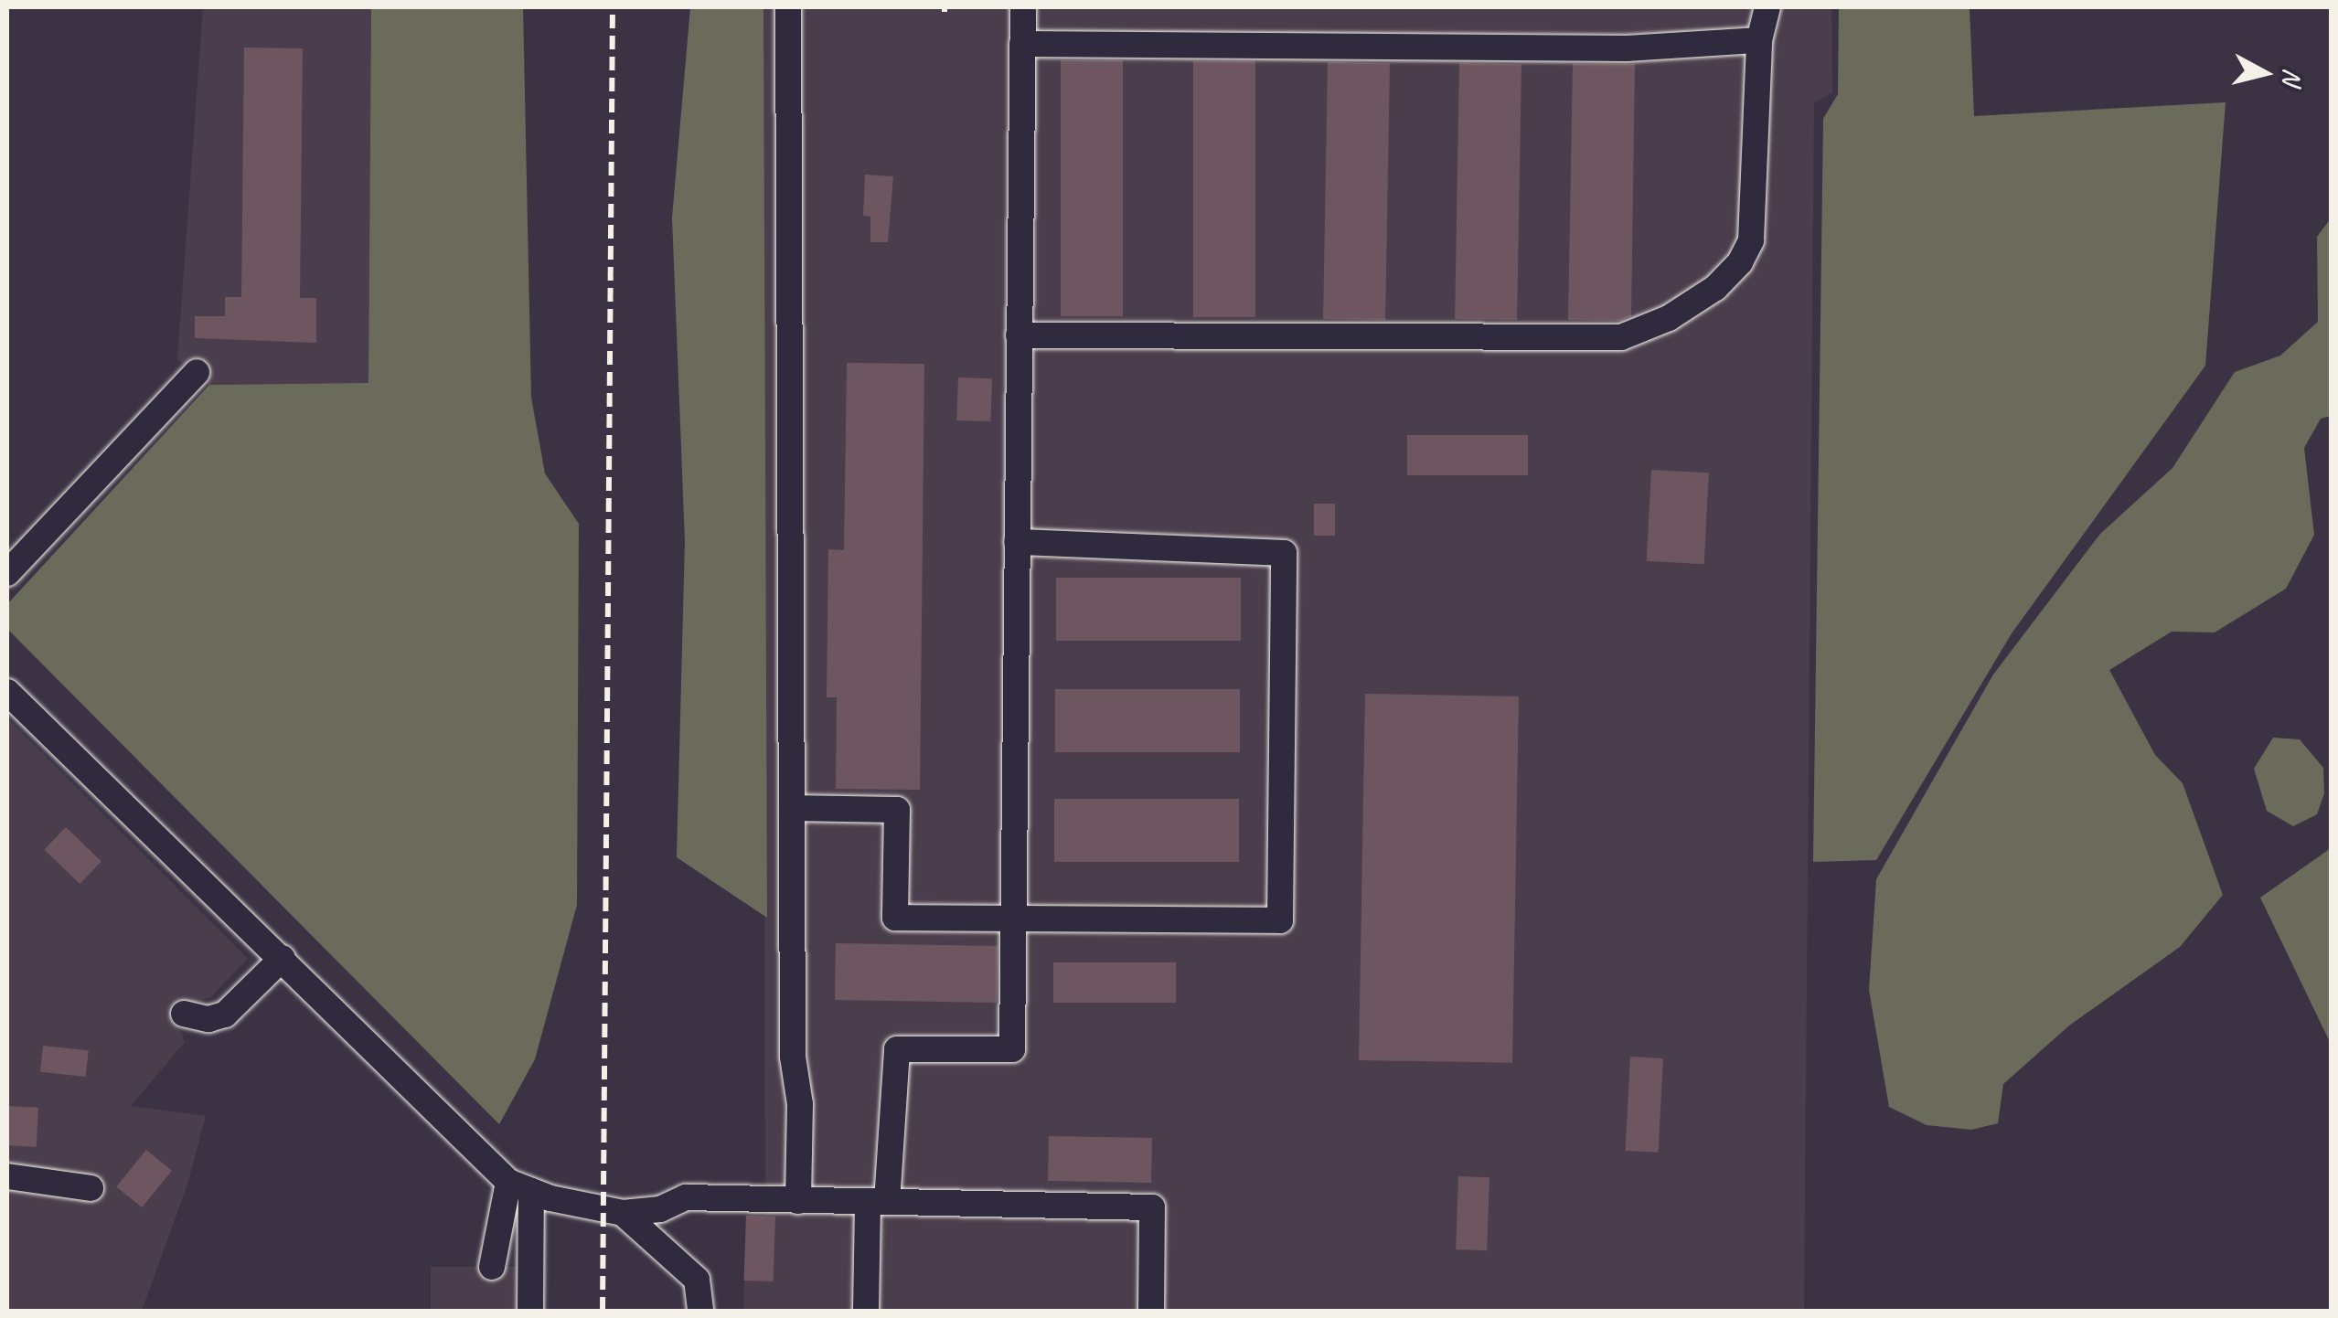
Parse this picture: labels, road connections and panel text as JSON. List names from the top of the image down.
{
  "north": "right"
}
